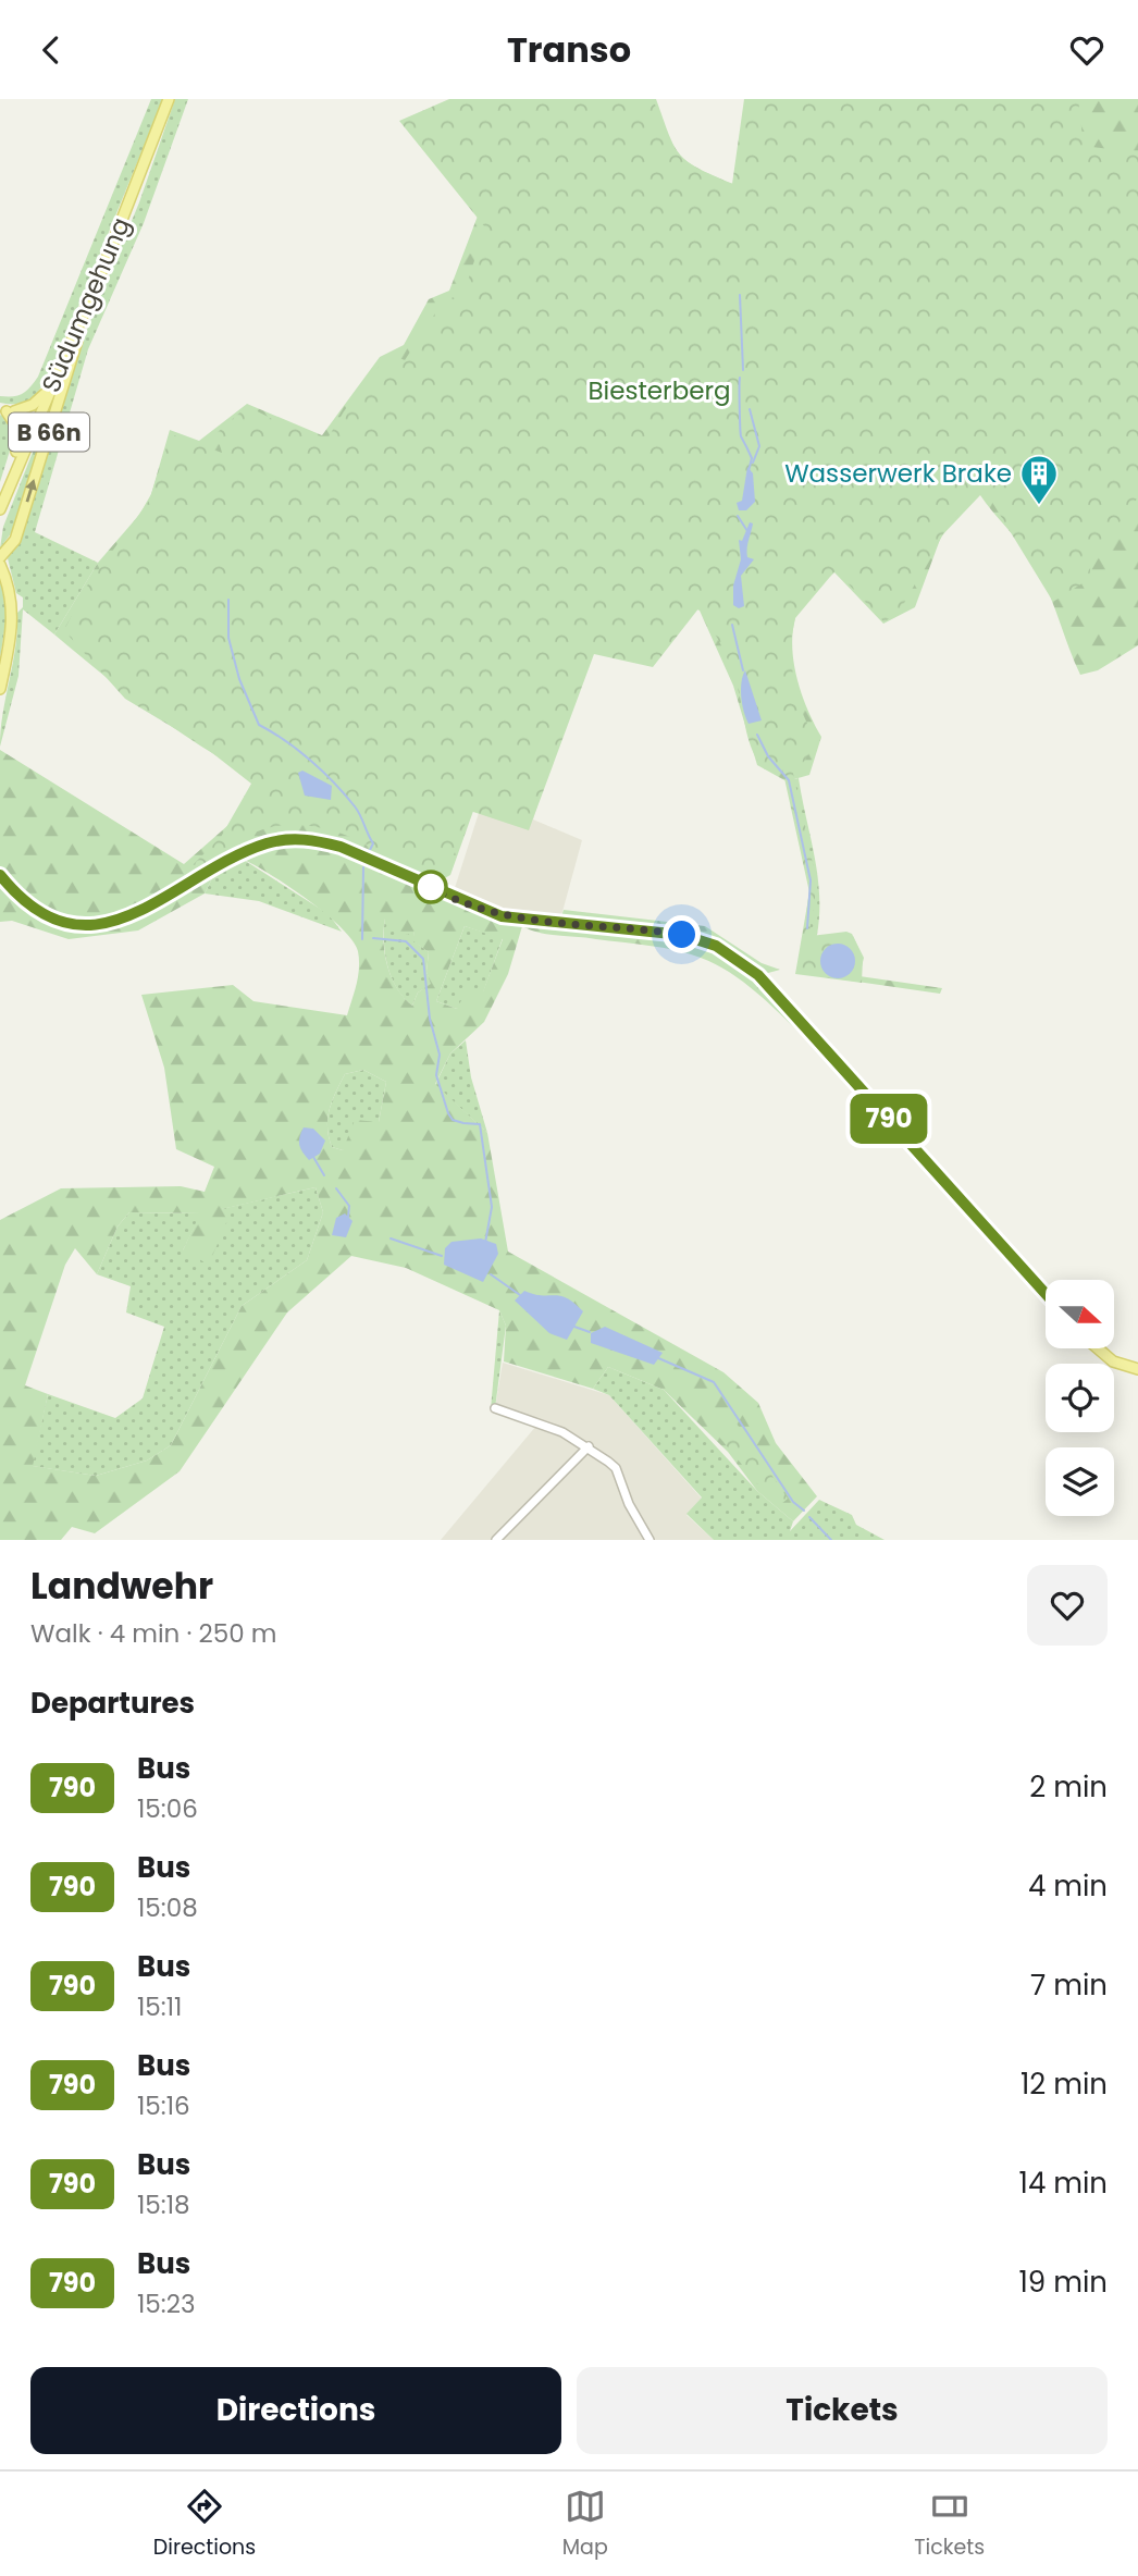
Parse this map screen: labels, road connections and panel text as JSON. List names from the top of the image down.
{
  "streets": {
    "main road": ["Südumgehung", "B 66n"]
  },
  "crossings": [
    ["Südumgehung", "B 66n"]
  ],
  "parks": ["Biesterberg"],
  "places": {
    "building": ["Wasserwerk Brake"]
  },
  "lines": ["bus line 790"],
  "north": "right",
  "page": {
    "header": "Transo",
    "on_map": "790",
    "heading": [
      ["Landwehr", "Walk · 4 min · 250 m"],
      "Departures"
    ],
    "list": [
      {
        "mark": "790",
        "name": "Bus",
        "note": "15:06",
        "value": "2 min"
      },
      {
        "mark": "790",
        "name": "Bus",
        "note": "15:08",
        "value": "4 min"
      },
      {
        "mark": "790",
        "name": "Bus",
        "note": "15:11",
        "value": "7 min"
      },
      {
        "mark": "790",
        "name": "Bus",
        "note": "15:16",
        "value": "12 min"
      },
      {
        "mark": "790",
        "name": "Bus",
        "note": "15:18",
        "value": "14 min"
      },
      {
        "mark": "790",
        "name": "Bus",
        "note": "15:23",
        "value": "19 min"
      }
    ],
    "buttons": ["Directions", "Tickets"],
    "tabs": ["Directions", "Map", "Tickets"]
  }
}
